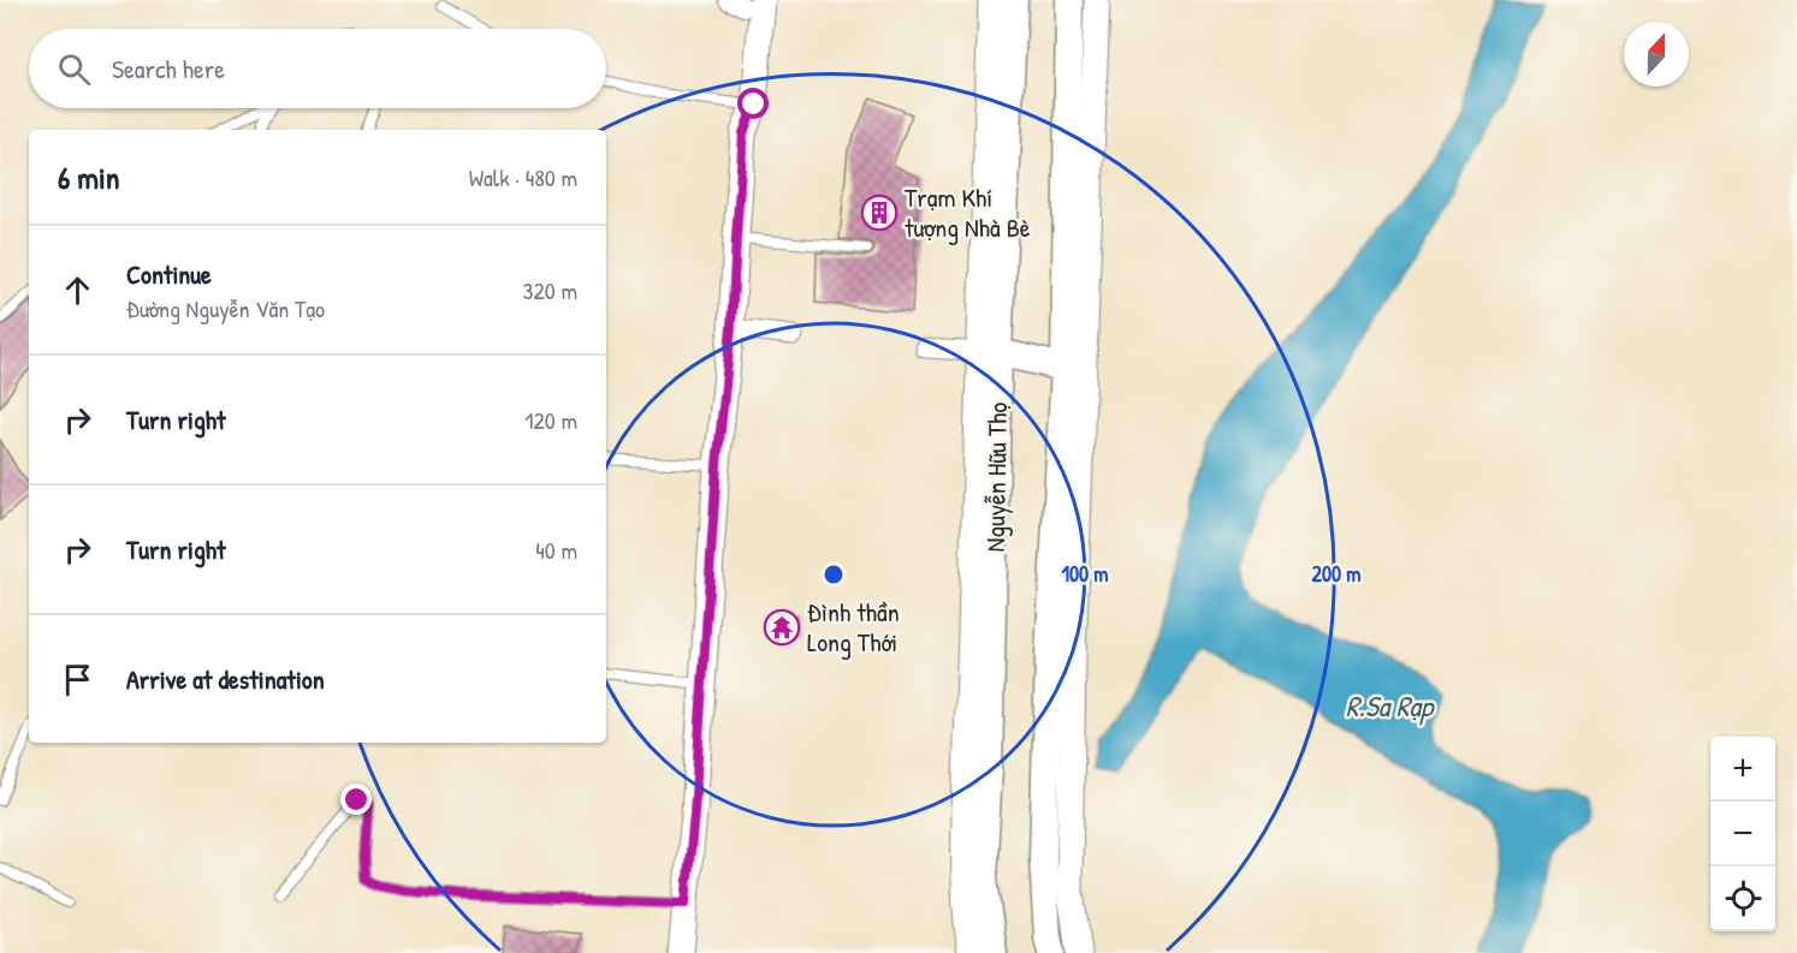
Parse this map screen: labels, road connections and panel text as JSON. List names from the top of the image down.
{
  "streets": {
    "main road": ["Nguyễn Hữu Thọ"]
  },
  "water": ["R.Sa Rạp"],
  "places": {
    "building": ["Trạm Khí tượng Nhà Bè"],
    "temple": ["Đình thần Long Thới"]
  },
  "north": "top",
  "page": {
    "search": "Search here",
    "heading": ["6 min", "Walk · 480 m"],
    "list": [
      ["Continue", "Đường Nguyễn Văn Tạo", "320 m"],
      ["Turn right", "120 m"],
      ["Turn right", "40 m"],
      "Arrive at destination"
    ],
    "map_buttons": ["+", "−"]
  },
  "rings": ["100 m", "200 m"]
}
